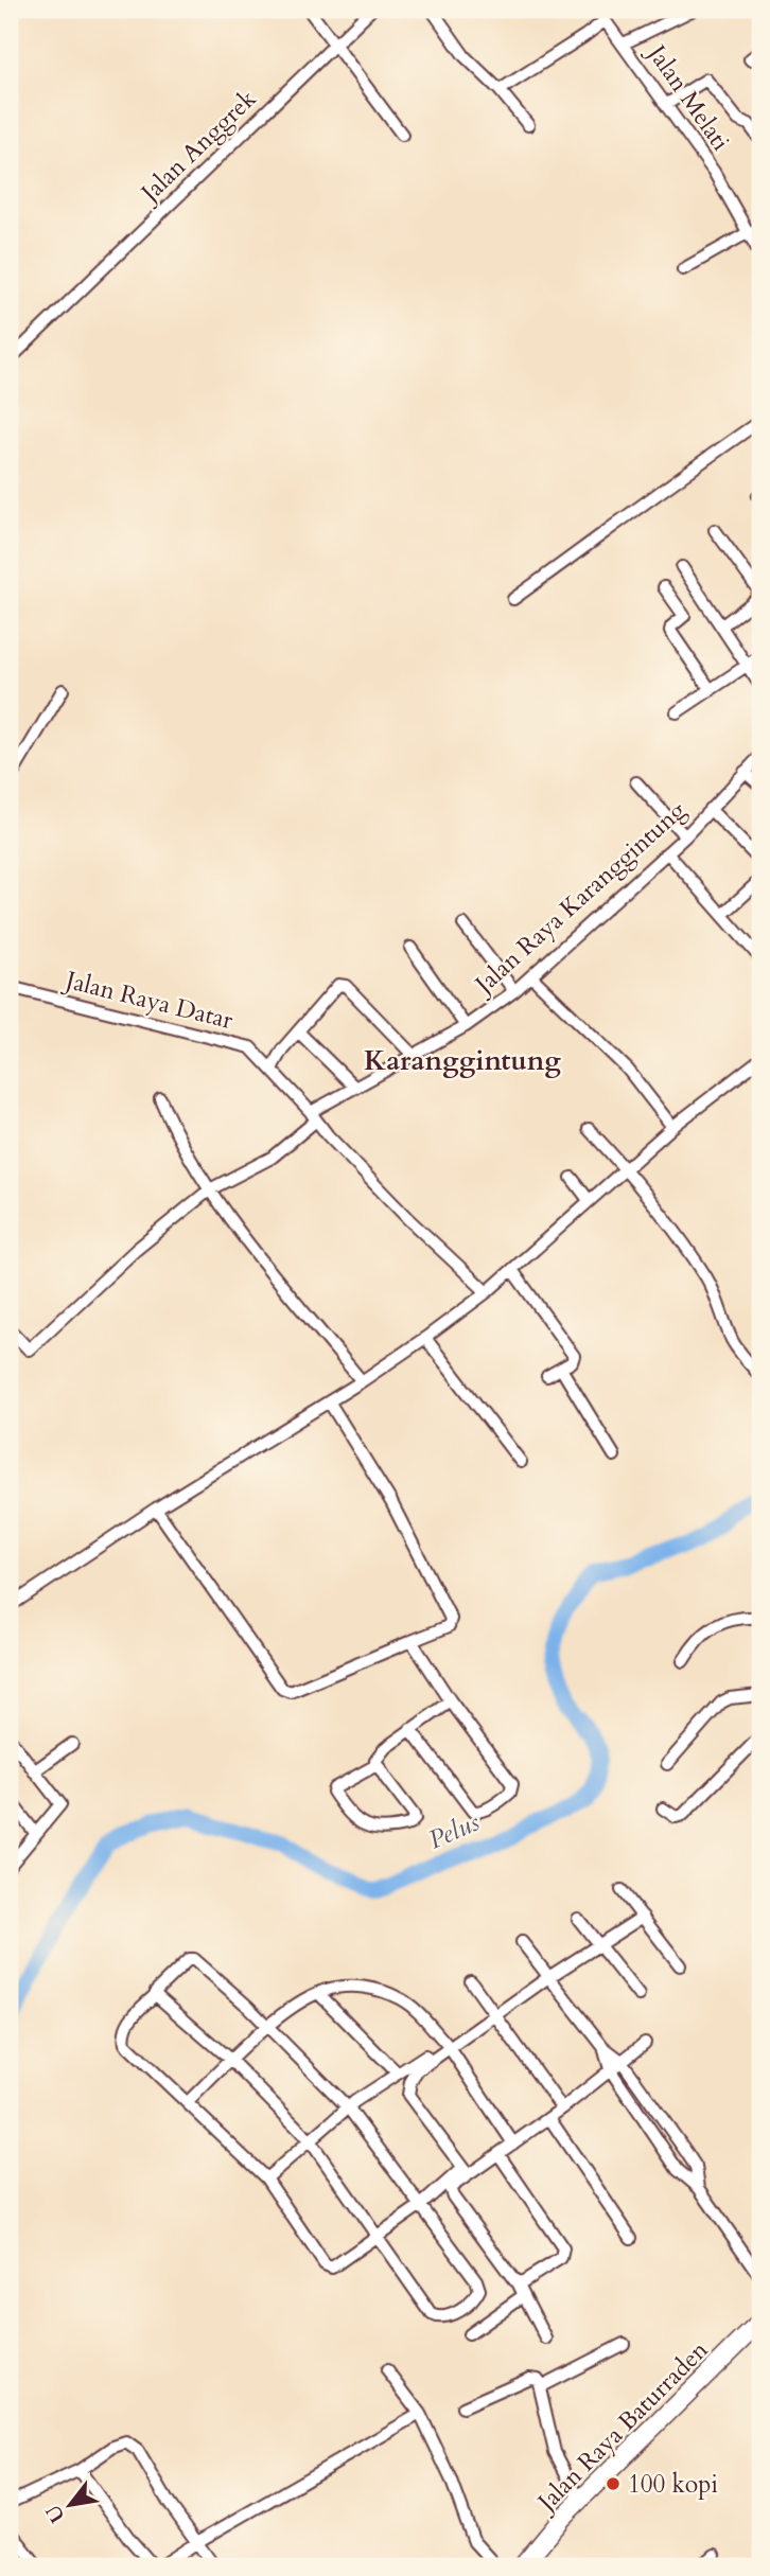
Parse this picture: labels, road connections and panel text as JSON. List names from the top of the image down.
{
  "streets": {
    "main road": ["Jalan Raya Baturraden"],
    "street": [
      "Jalan Melati",
      "Jalan Anggrek",
      "Jalan Raya Karanggintung",
      "Jalan Raya Datar"
    ]
  },
  "districts": ["Karanggintung"],
  "water": ["Pelus"],
  "places": ["100 kopi"],
  "north": "bottom left"
}
